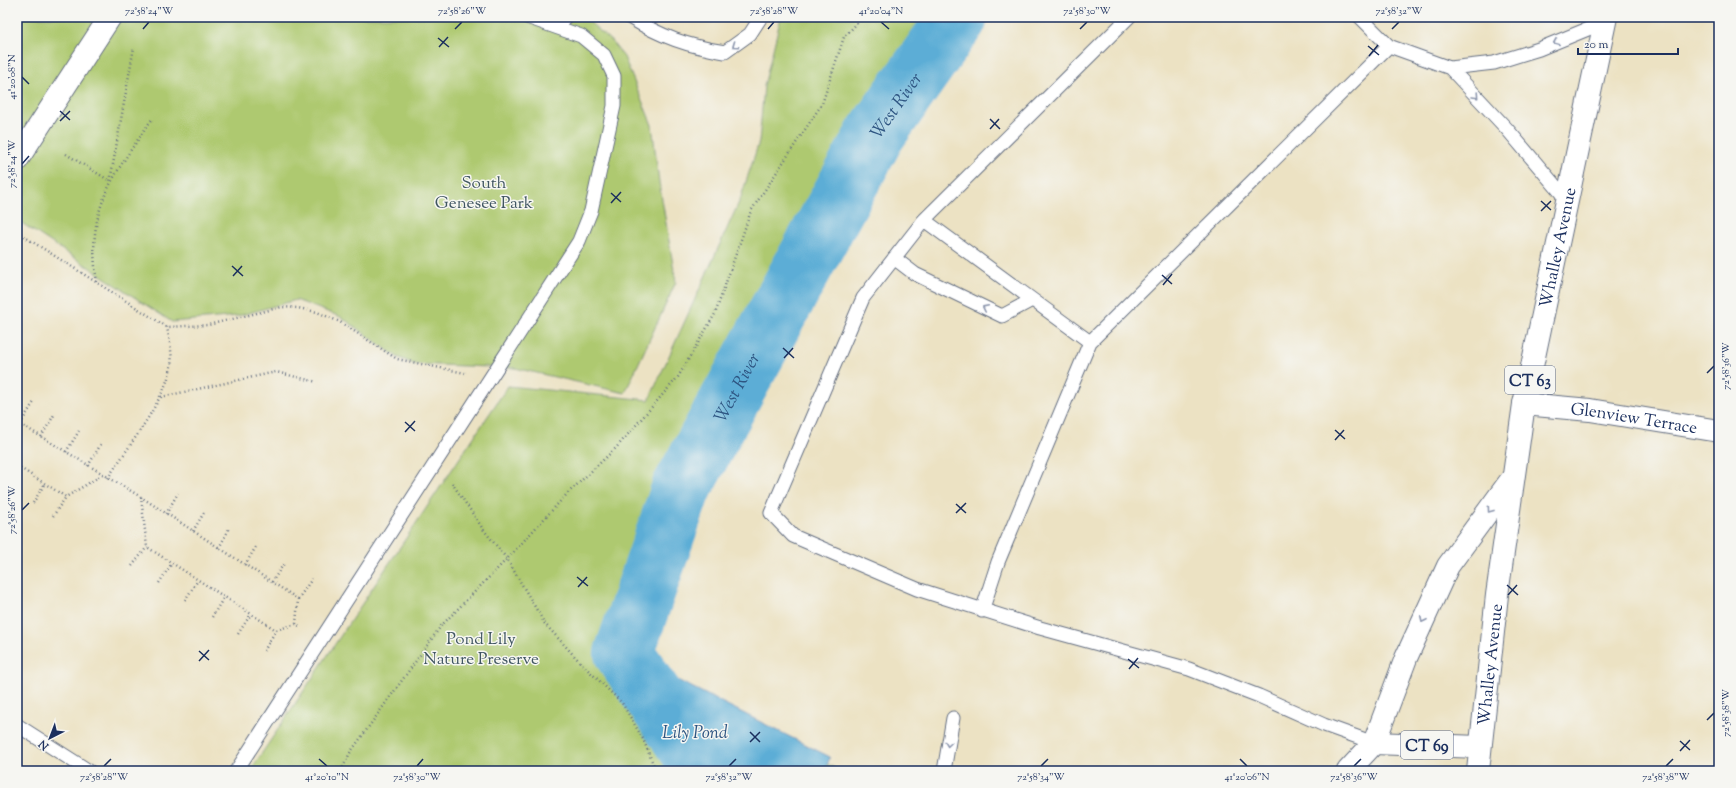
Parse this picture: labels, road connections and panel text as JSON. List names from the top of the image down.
{
  "streets": {
    "main road": [
      "Whalley Avenue",
      "CT 63",
      "Glenview Terrace",
      "CT 69"
    ]
  },
  "crossings": [
    ["Whalley Avenue", "CT 63"],
    ["Whalley Avenue", "Glenview Terrace"]
  ],
  "water": ["West River", "Lily Pond"],
  "parks": ["South Genesee Park", "Pond Lily Nature Preserve"],
  "scale_bar": "20 m",
  "north": "bottom left",
  "coordinates": [
    "72°58'24\"W",
    "72°58'26\"W",
    "72°58'28\"W",
    "41°20'04\"N",
    "72°58'30\"W",
    "72°58'32\"W",
    "41°20'08\"N",
    "72°58'36\"W",
    "72°58'38\"W",
    "41°20'10\"N",
    "72°58'34\"W",
    "41°20'06\"N"
  ]
}
